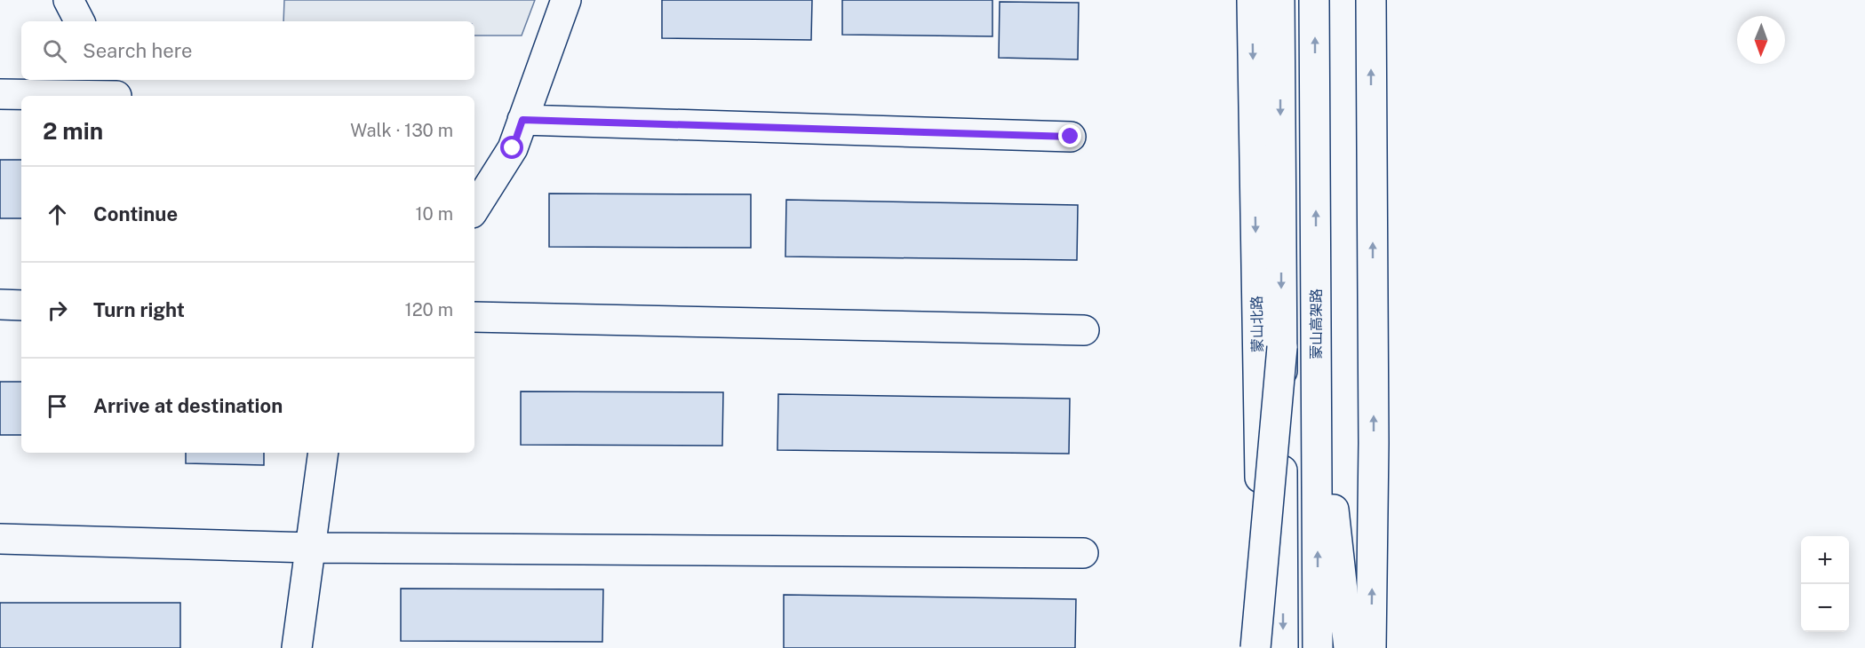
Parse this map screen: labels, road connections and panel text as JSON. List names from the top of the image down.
{
  "streets": {
    "main road": ["蒙山北路", "蒙山高架路"]
  },
  "north": "bottom",
  "page": {
    "search": "Search here",
    "heading": ["2 min", "Walk · 130 m"],
    "list": [
      ["Continue", "10 m"],
      ["Turn right", "120 m"],
      "Arrive at destination"
    ],
    "map_buttons": ["+", "−"]
  }
}
